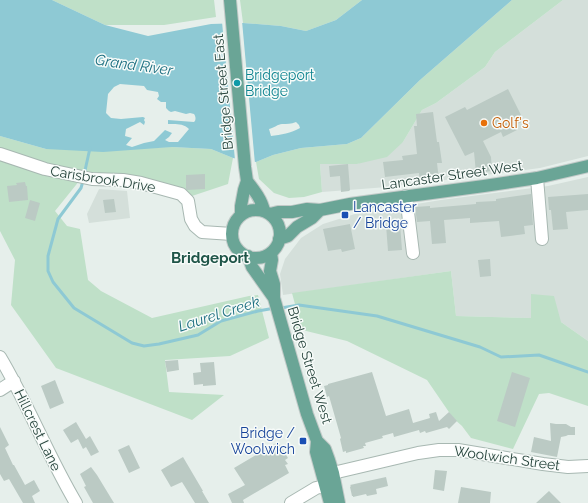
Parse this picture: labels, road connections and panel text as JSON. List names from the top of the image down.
{
  "streets": {
    "main road": ["Bridge Street East", "Lancaster Street West", "Bridge Street West"],
    "street": ["Carisbrook Drive", "Hillcrest Lane", "Woolwich Street"]
  },
  "crossings": [
    ["Bridge Street East", "Lancaster Street West"],
    ["Bridge Street East", "Carisbrook Drive"],
    ["Bridge Street East", "Bridge Street West"],
    ["Lancaster Street West", "Carisbrook Drive"],
    ["Lancaster Street West", "Bridge Street West"],
    ["Carisbrook Drive", "Bridge Street West"],
    ["Bridge Street West", "Woolwich Street"]
  ],
  "districts": ["Bridgeport"],
  "water": ["Grand River", "Laurel Creek"],
  "places": {
    "other": ["Bridgeport Bridge", "Golf's"],
    "transit": ["Lancaster / Bridge", "Bridge / Woolwich"]
  }
}
